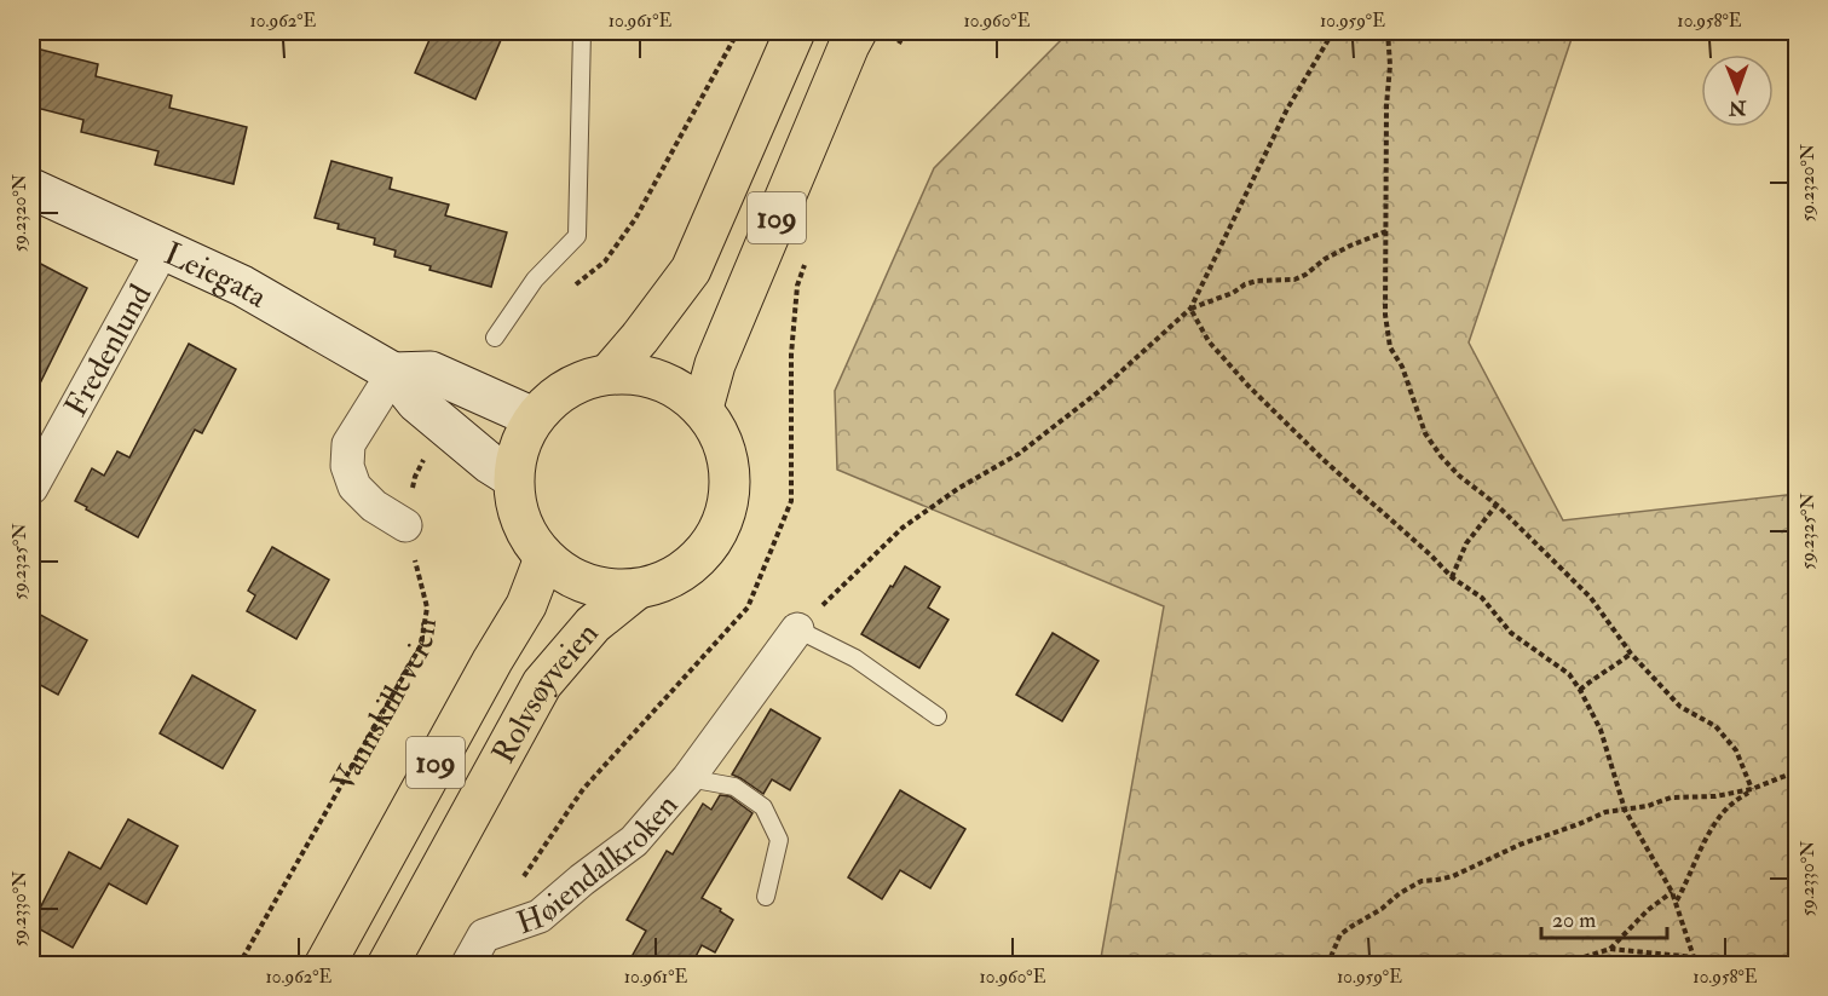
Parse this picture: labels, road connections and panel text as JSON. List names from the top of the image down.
{
  "streets": {
    "main road": ["109", "Rolvsøyveien"],
    "street": ["Leiegata", "Fredenlund", "Høiendalkroken"],
    "path": ["Vannskilleveien"]
  },
  "crossings": [
    ["109", "Leiegata"],
    ["109", "Rolvsøyveien"],
    ["Leiegata", "Fredenlund"],
    ["Leiegata", "Rolvsøyveien"]
  ],
  "scale_bar": "20 m",
  "north": "bottom",
  "coordinates": [
    "10.962°E",
    "10.961°E",
    "10.960°E",
    "10.959°E",
    "10.958°E",
    "59.2320°N",
    "59.2325°N",
    "59.2330°N"
  ]
}
